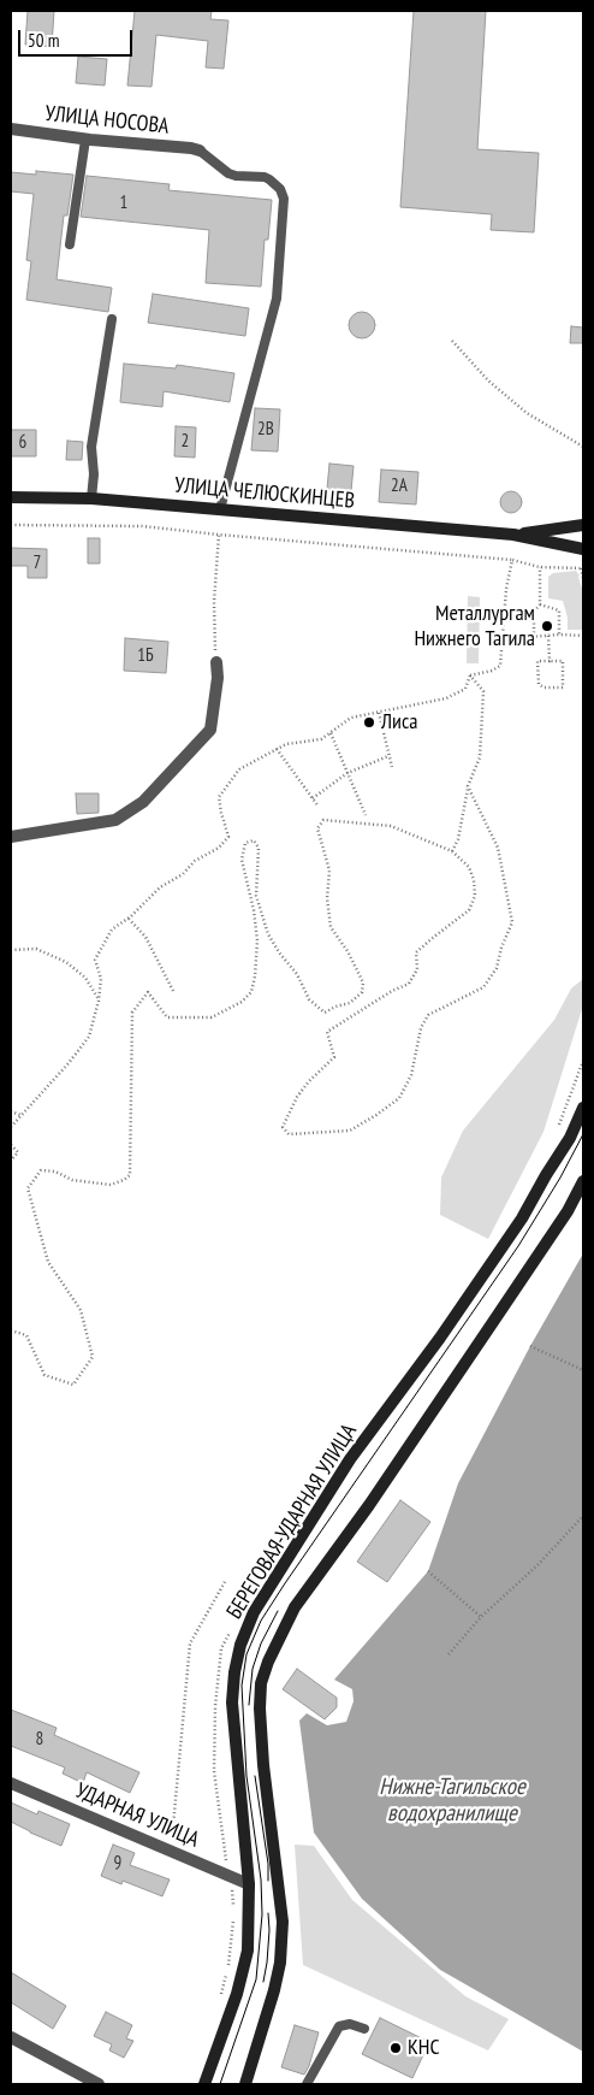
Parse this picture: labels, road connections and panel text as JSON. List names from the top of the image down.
{
  "streets": {
    "main road": ["УЛИЦА ЧЕЛЮСКИНЦЕВ", "БЕРЕГОВАЯ-УДАРНАЯ УЛИЦА"],
    "street": ["УЛИЦА НОСОВА", "УДАРНАЯ УЛИЦА"]
  },
  "crossings": [
    ["БЕРЕГОВАЯ-УДАРНАЯ УЛИЦА", "УДАРНАЯ УЛИЦА"]
  ],
  "water": ["Нижне-Тагильское водохранилище"],
  "places": ["Металлургам Нижнего Тагила", "Лиса", "КНС"],
  "house_numbers": [
    "1",
    "2В",
    "2",
    "6",
    "2А",
    "7",
    "1Б",
    "8",
    "9"
  ],
  "scale_bar": "50 m"
}
